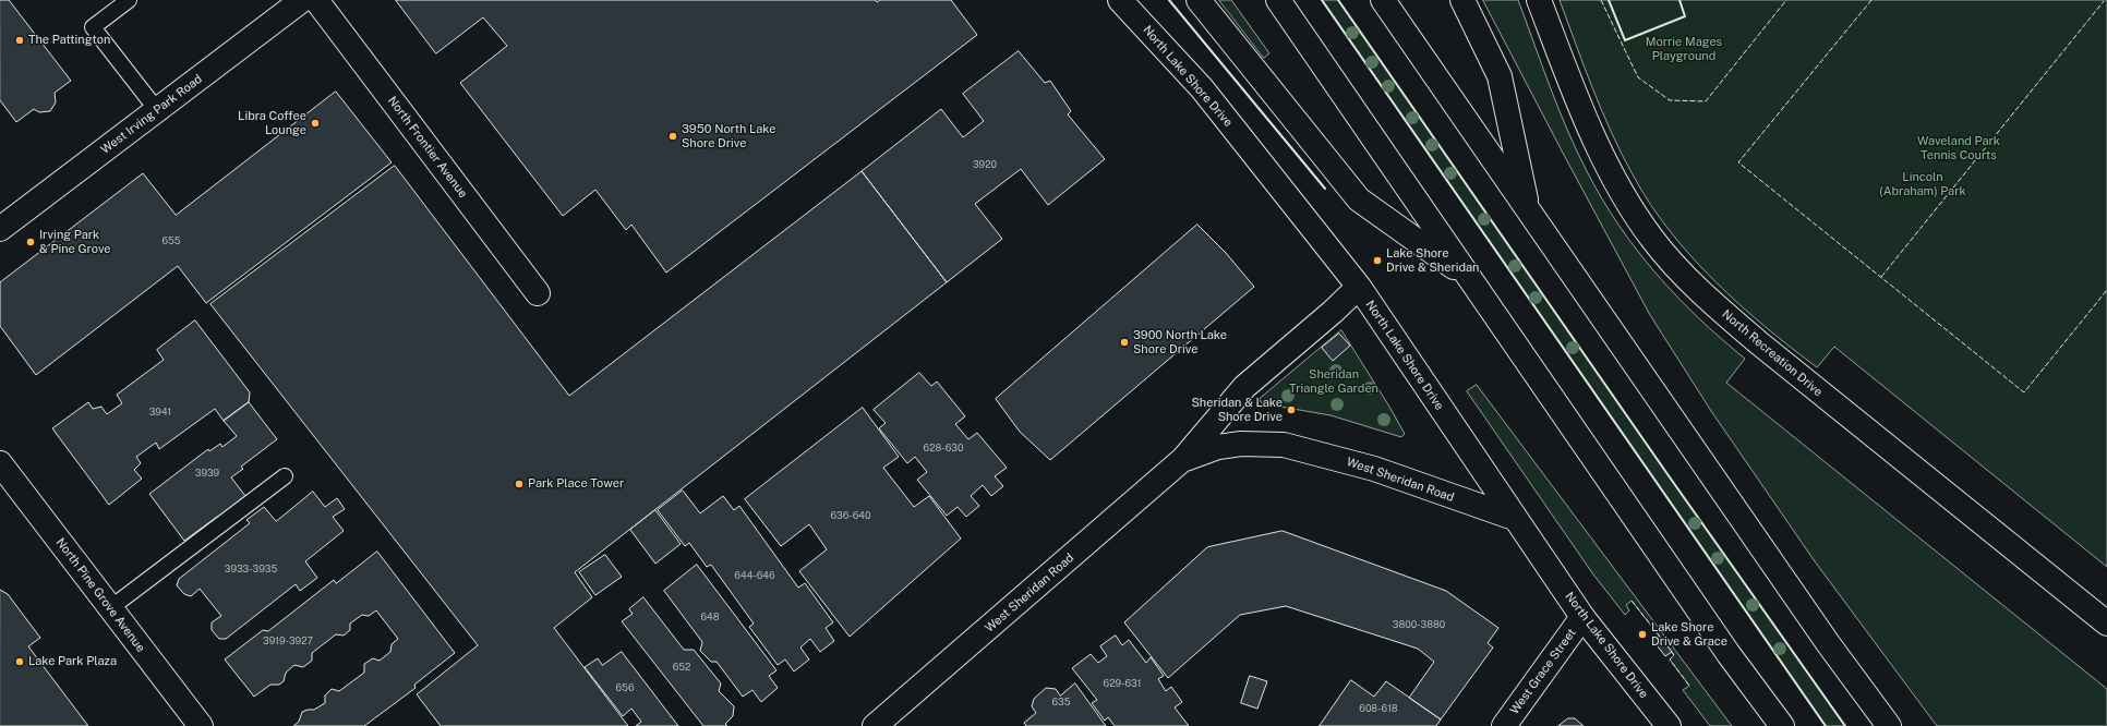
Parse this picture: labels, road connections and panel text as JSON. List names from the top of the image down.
{
  "streets": {
    "main road": [
      "North Lake Shore Drive",
      "West Irving Park Road",
      "North Frontier Avenue",
      "North Recreation Drive",
      "West Sheridan Road",
      "North Pine Grove Avenue",
      "West Grace Street"
    ]
  },
  "crossings": [
    ["North Lake Shore Drive", "West Sheridan Road"],
    ["North Lake Shore Drive", "West Grace Street"]
  ],
  "parks": [
    "Morrie Mages Playground",
    "Waveland Park Tennis Courts",
    "Lincoln (Abraham) Park",
    "Sheridan Triangle Garden"
  ],
  "places": [
    "The Pattington",
    "Libra Coffee Lounge",
    "3950 North Lake Shore Drive",
    "Irving Park & Pine Grove",
    "Lake Shore Drive & Sheridan",
    "3900 North Lake Shore Drive",
    "Sheridan & Lake Shore Drive",
    "Park Place Tower",
    "Lake Shore Drive & Grace",
    "Lake Park Plaza"
  ],
  "house_numbers": [
    "3920",
    "655",
    "3941",
    "628-630",
    "3939",
    "636-640",
    "3933-3935",
    "644-646",
    "648",
    "3800-3880",
    "3919-3927",
    "652",
    "629-631",
    "656",
    "635",
    "608-618"
  ]
}
